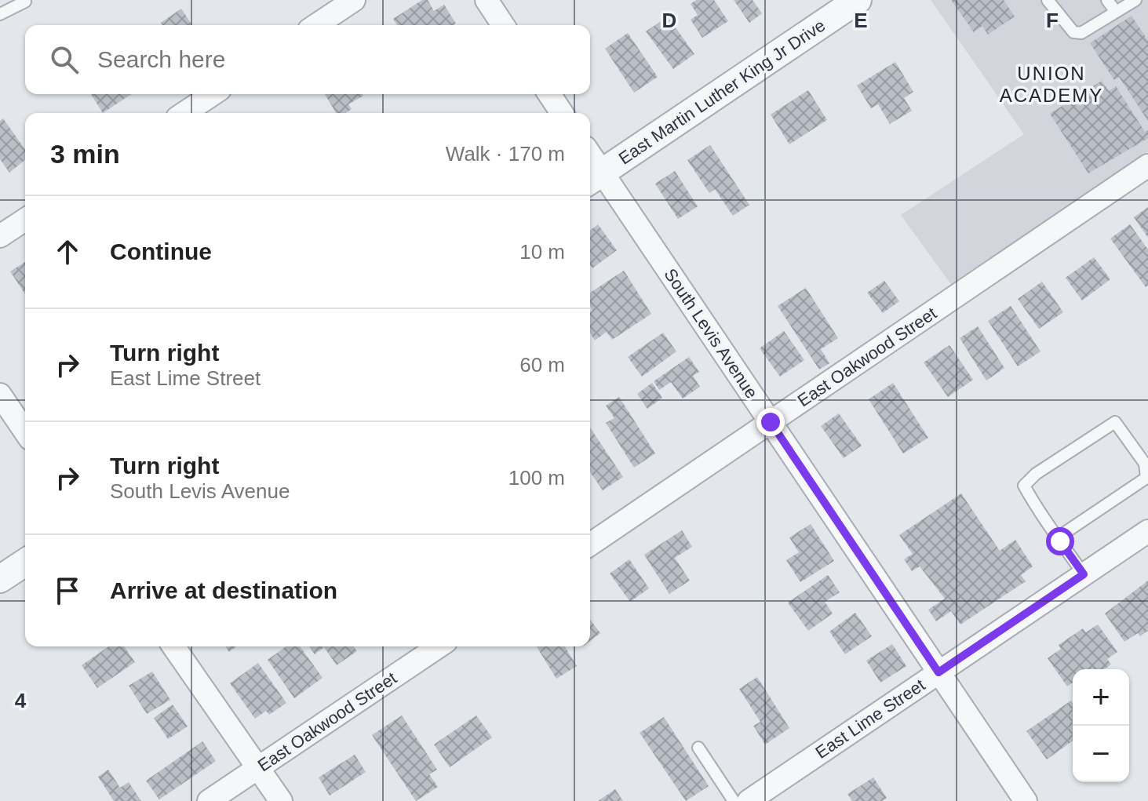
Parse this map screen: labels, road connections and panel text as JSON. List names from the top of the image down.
{
  "streets": {
    "street": [
      "East Martin Luther King Jr Drive",
      "South Levis Avenue",
      "East Oakwood Street",
      "East Lime Street"
    ]
  },
  "crossings": [
    ["East Martin Luther King Jr Drive", "South Levis Avenue"],
    ["South Levis Avenue", "East Oakwood Street"],
    ["South Levis Avenue", "East Lime Street"]
  ],
  "districts": ["UNION ACADEMY"],
  "page": {
    "search": "Search here",
    "heading": ["3 min", "Walk · 170 m"],
    "list": [
      ["Continue", "10 m"],
      ["Turn right", "East Lime Street", "60 m"],
      ["Turn right", "South Levis Avenue", "100 m"],
      "Arrive at destination"
    ],
    "map_buttons": ["+", "−"]
  },
  "grid": {
    "columns": ["D", "E", "F"],
    "rows": ["4"]
  }
}
